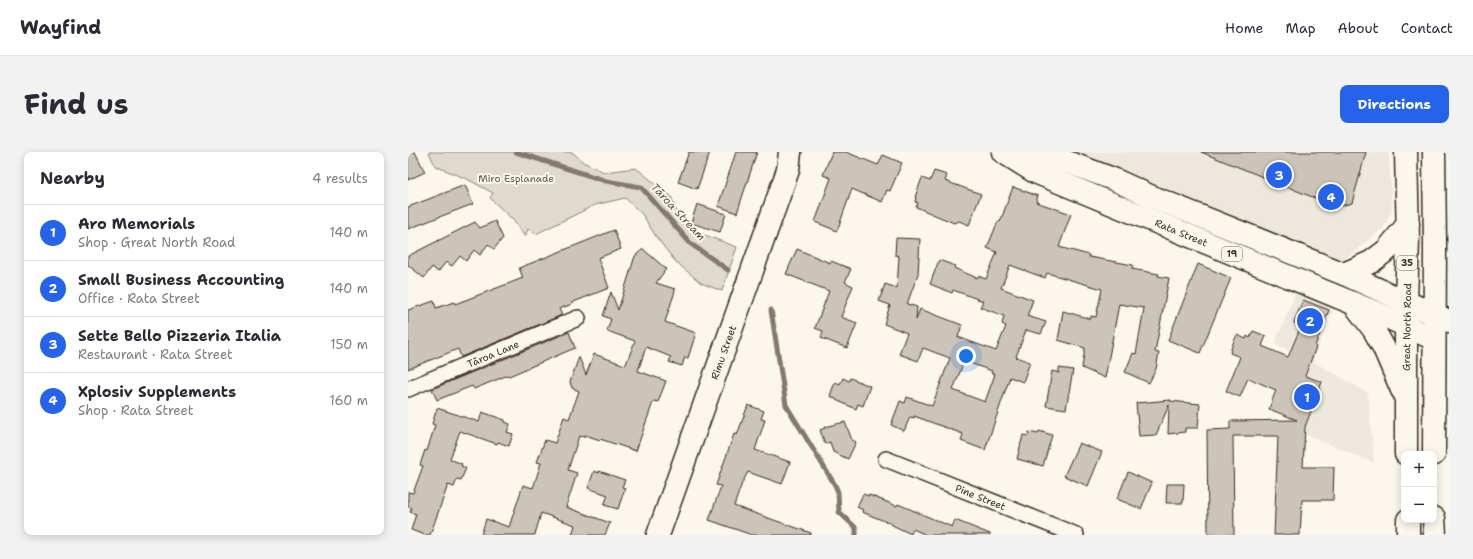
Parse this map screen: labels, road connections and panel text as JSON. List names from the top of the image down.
{
  "streets": {
    "main road": [
      "Rata Street",
      "19",
      "35",
      "Great North Road",
      "Rimu Street"
    ],
    "street": ["Tāroa Lane", "Pine Street"]
  },
  "crossings": [
    ["Rata Street", "19"],
    ["Rata Street", "Great North Road"],
    ["19", "Great North Road"]
  ],
  "water": ["Tāroa Stream"],
  "parks": ["Miro Esplanade"],
  "page": {
    "header": "Wayfind",
    "nav": [
      "Home",
      "Map",
      "About",
      "Contact"
    ],
    "title": "Find us",
    "buttons": "Directions",
    "heading": ["Nearby", "4 results"],
    "pins": [
      "3",
      "4",
      "2",
      "1"
    ],
    "list": [
      {
        "mark": "1",
        "name": "Aro Memorials",
        "note": "Shop · Great North Road",
        "value": "140 m"
      },
      {
        "mark": "2",
        "name": "Small Business Accounting",
        "note": "Office · Rata Street",
        "value": "140 m"
      },
      {
        "mark": "3",
        "name": "Sette Bello Pizzeria Italia",
        "note": "Restaurant · Rata Street",
        "value": "150 m"
      },
      {
        "mark": "4",
        "name": "Xplosiv Supplements",
        "note": "Shop · Rata Street",
        "value": "160 m"
      }
    ],
    "map_buttons": ["+", "−"]
  }
}
